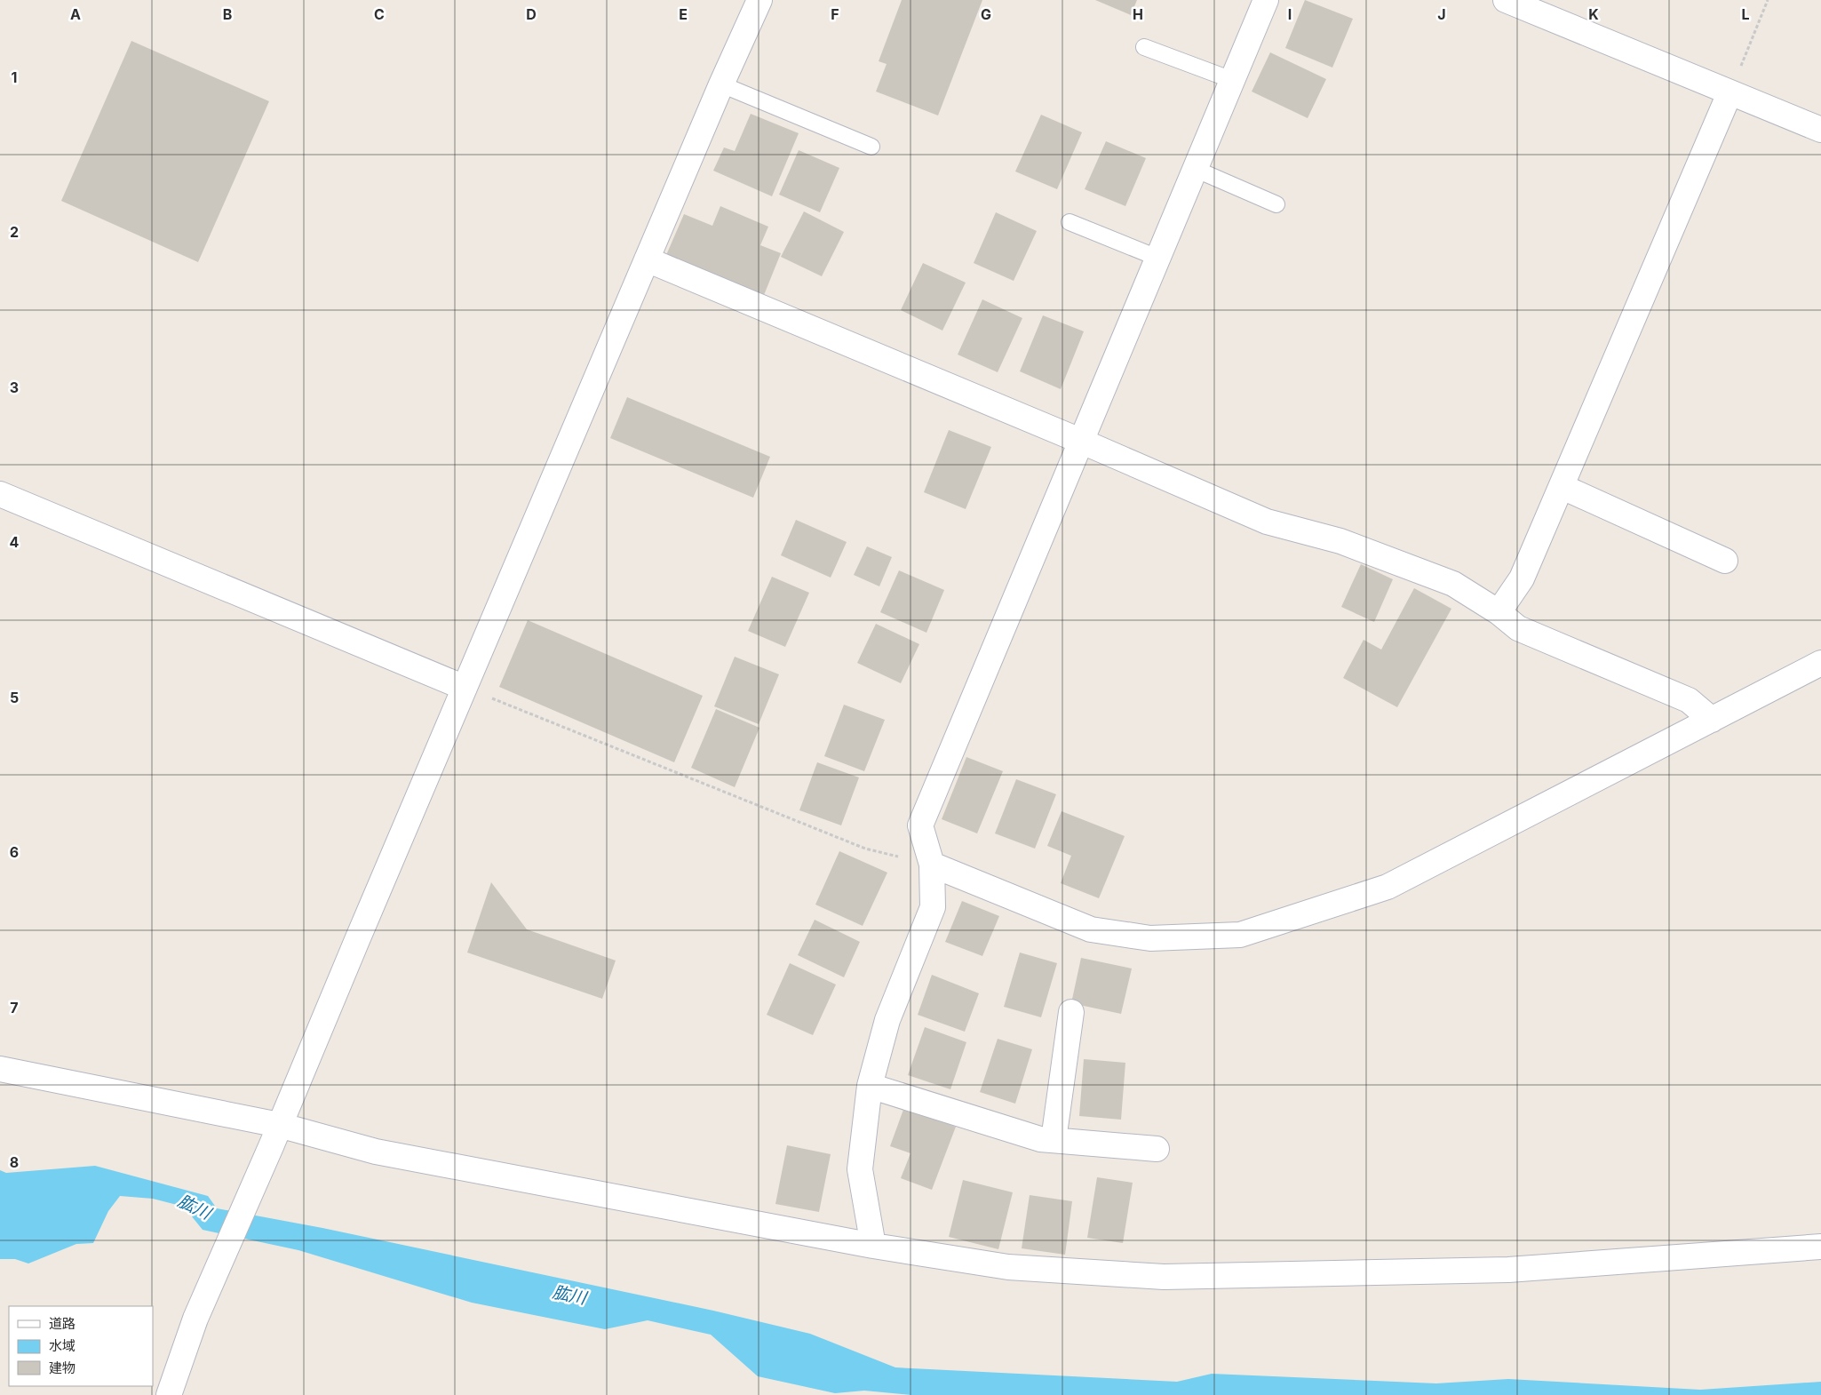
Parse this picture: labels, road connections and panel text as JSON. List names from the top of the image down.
{
  "water": ["肱川"],
  "legend": ["道路", "水域", "建物"],
  "grid": {
    "columns": [
      "A",
      "B",
      "C",
      "D",
      "E",
      "F",
      "G",
      "H",
      "I",
      "J",
      "K",
      "L"
    ],
    "rows": [
      "1",
      "2",
      "3",
      "4",
      "5",
      "6",
      "7",
      "8"
    ]
  }
}
